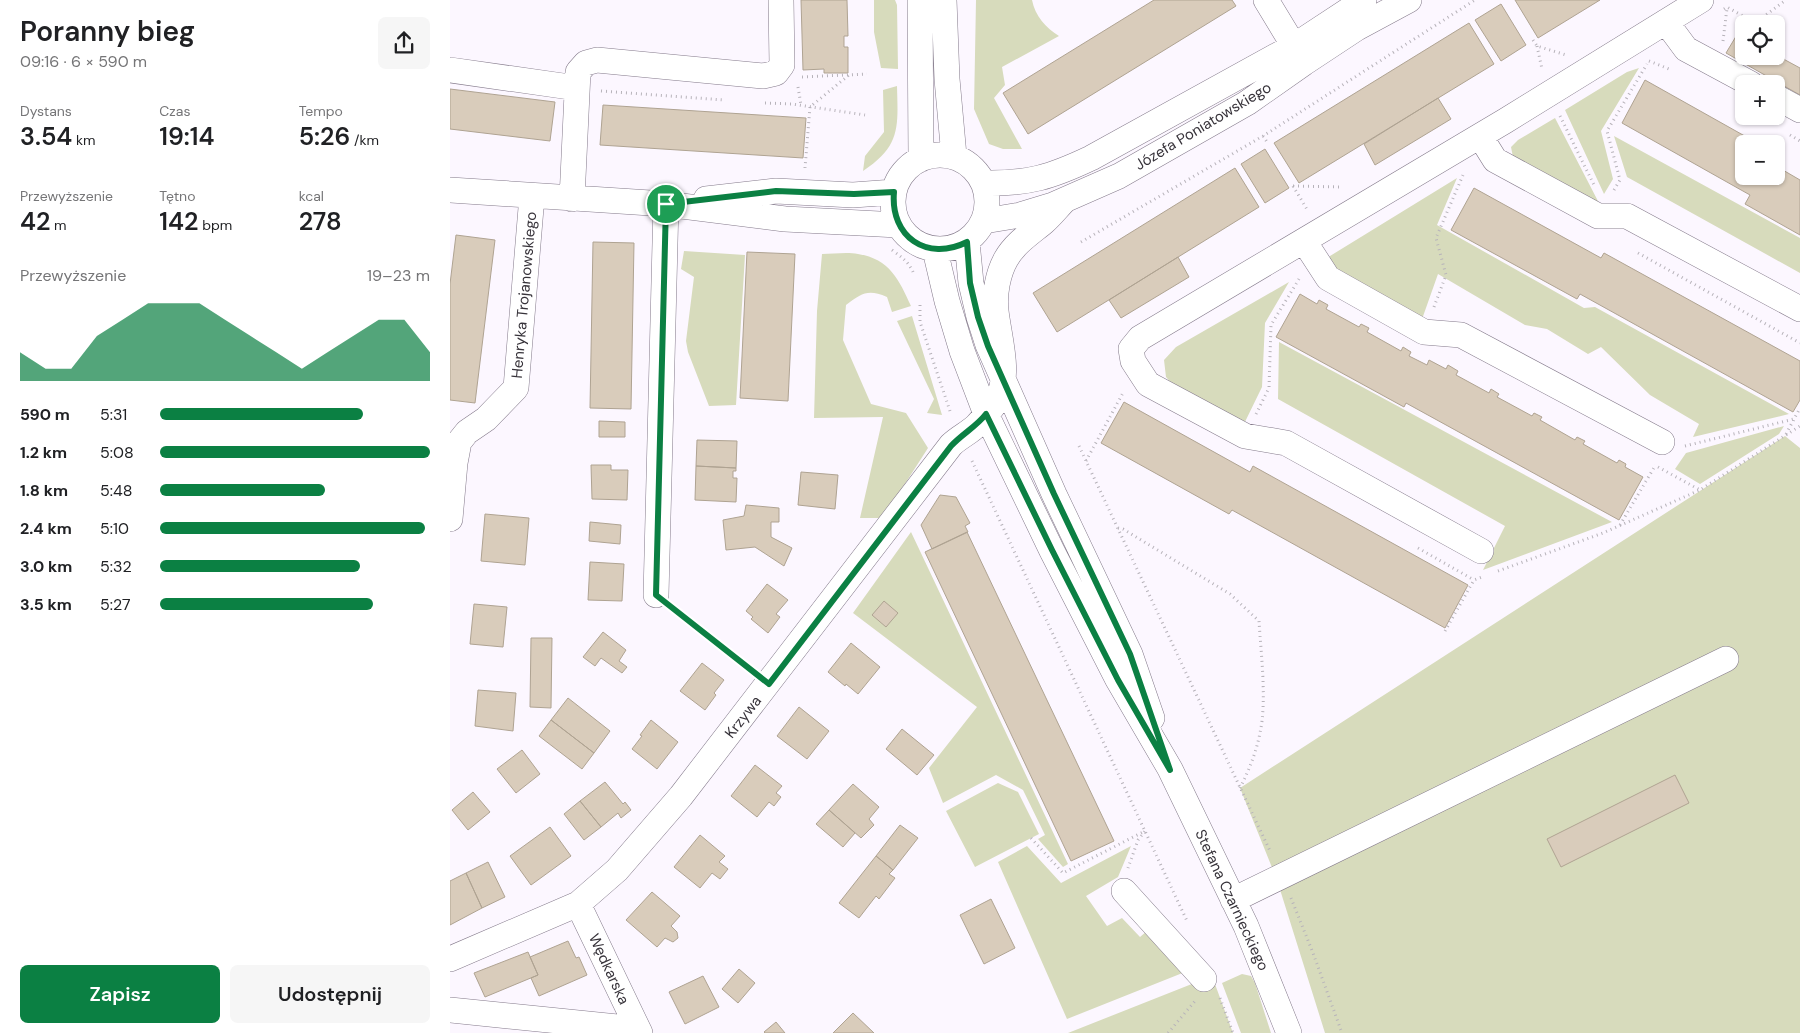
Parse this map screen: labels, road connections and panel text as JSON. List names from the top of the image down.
{
  "streets": {
    "street": [
      "Józefa Poniatowskiego",
      "Henryka Trojanowskiego",
      "Krzywa",
      "Stefana Czarnieckiego",
      "Wędkarska"
    ]
  },
  "crossings": [
    ["Józefa Poniatowskiego", "Stefana Czarnieckiego"],
    ["Krzywa", "Stefana Czarnieckiego"],
    ["Krzywa", "Wędkarska"]
  ],
  "page": {
    "heading": ["Poranny bieg", "09:16 · 6 × 590 m"],
    "map_buttons": ["+", "−"],
    "stats": [
      ["Dystans", "3.54 km"],
      ["Czas", "19:14"],
      ["Tempo", "5:26 /km"],
      ["Przewyższenie", "42 m"],
      ["Tętno", "142 bpm"],
      ["kcal", "278"]
    ],
    "chart": ["Przewyższenie", "19–23 m"],
    "list": [
      {
        "name": "590 m",
        "note": "5:31"
      },
      {
        "name": "1.2 km",
        "note": "5:08"
      },
      {
        "name": "1.8 km",
        "note": "5:48"
      },
      {
        "name": "2.4 km",
        "note": "5:10"
      },
      {
        "name": "3.0 km",
        "note": "5:32"
      },
      {
        "name": "3.5 km",
        "note": "5:27"
      }
    ],
    "buttons": ["Zapisz", "Udostępnij"]
  }
}
